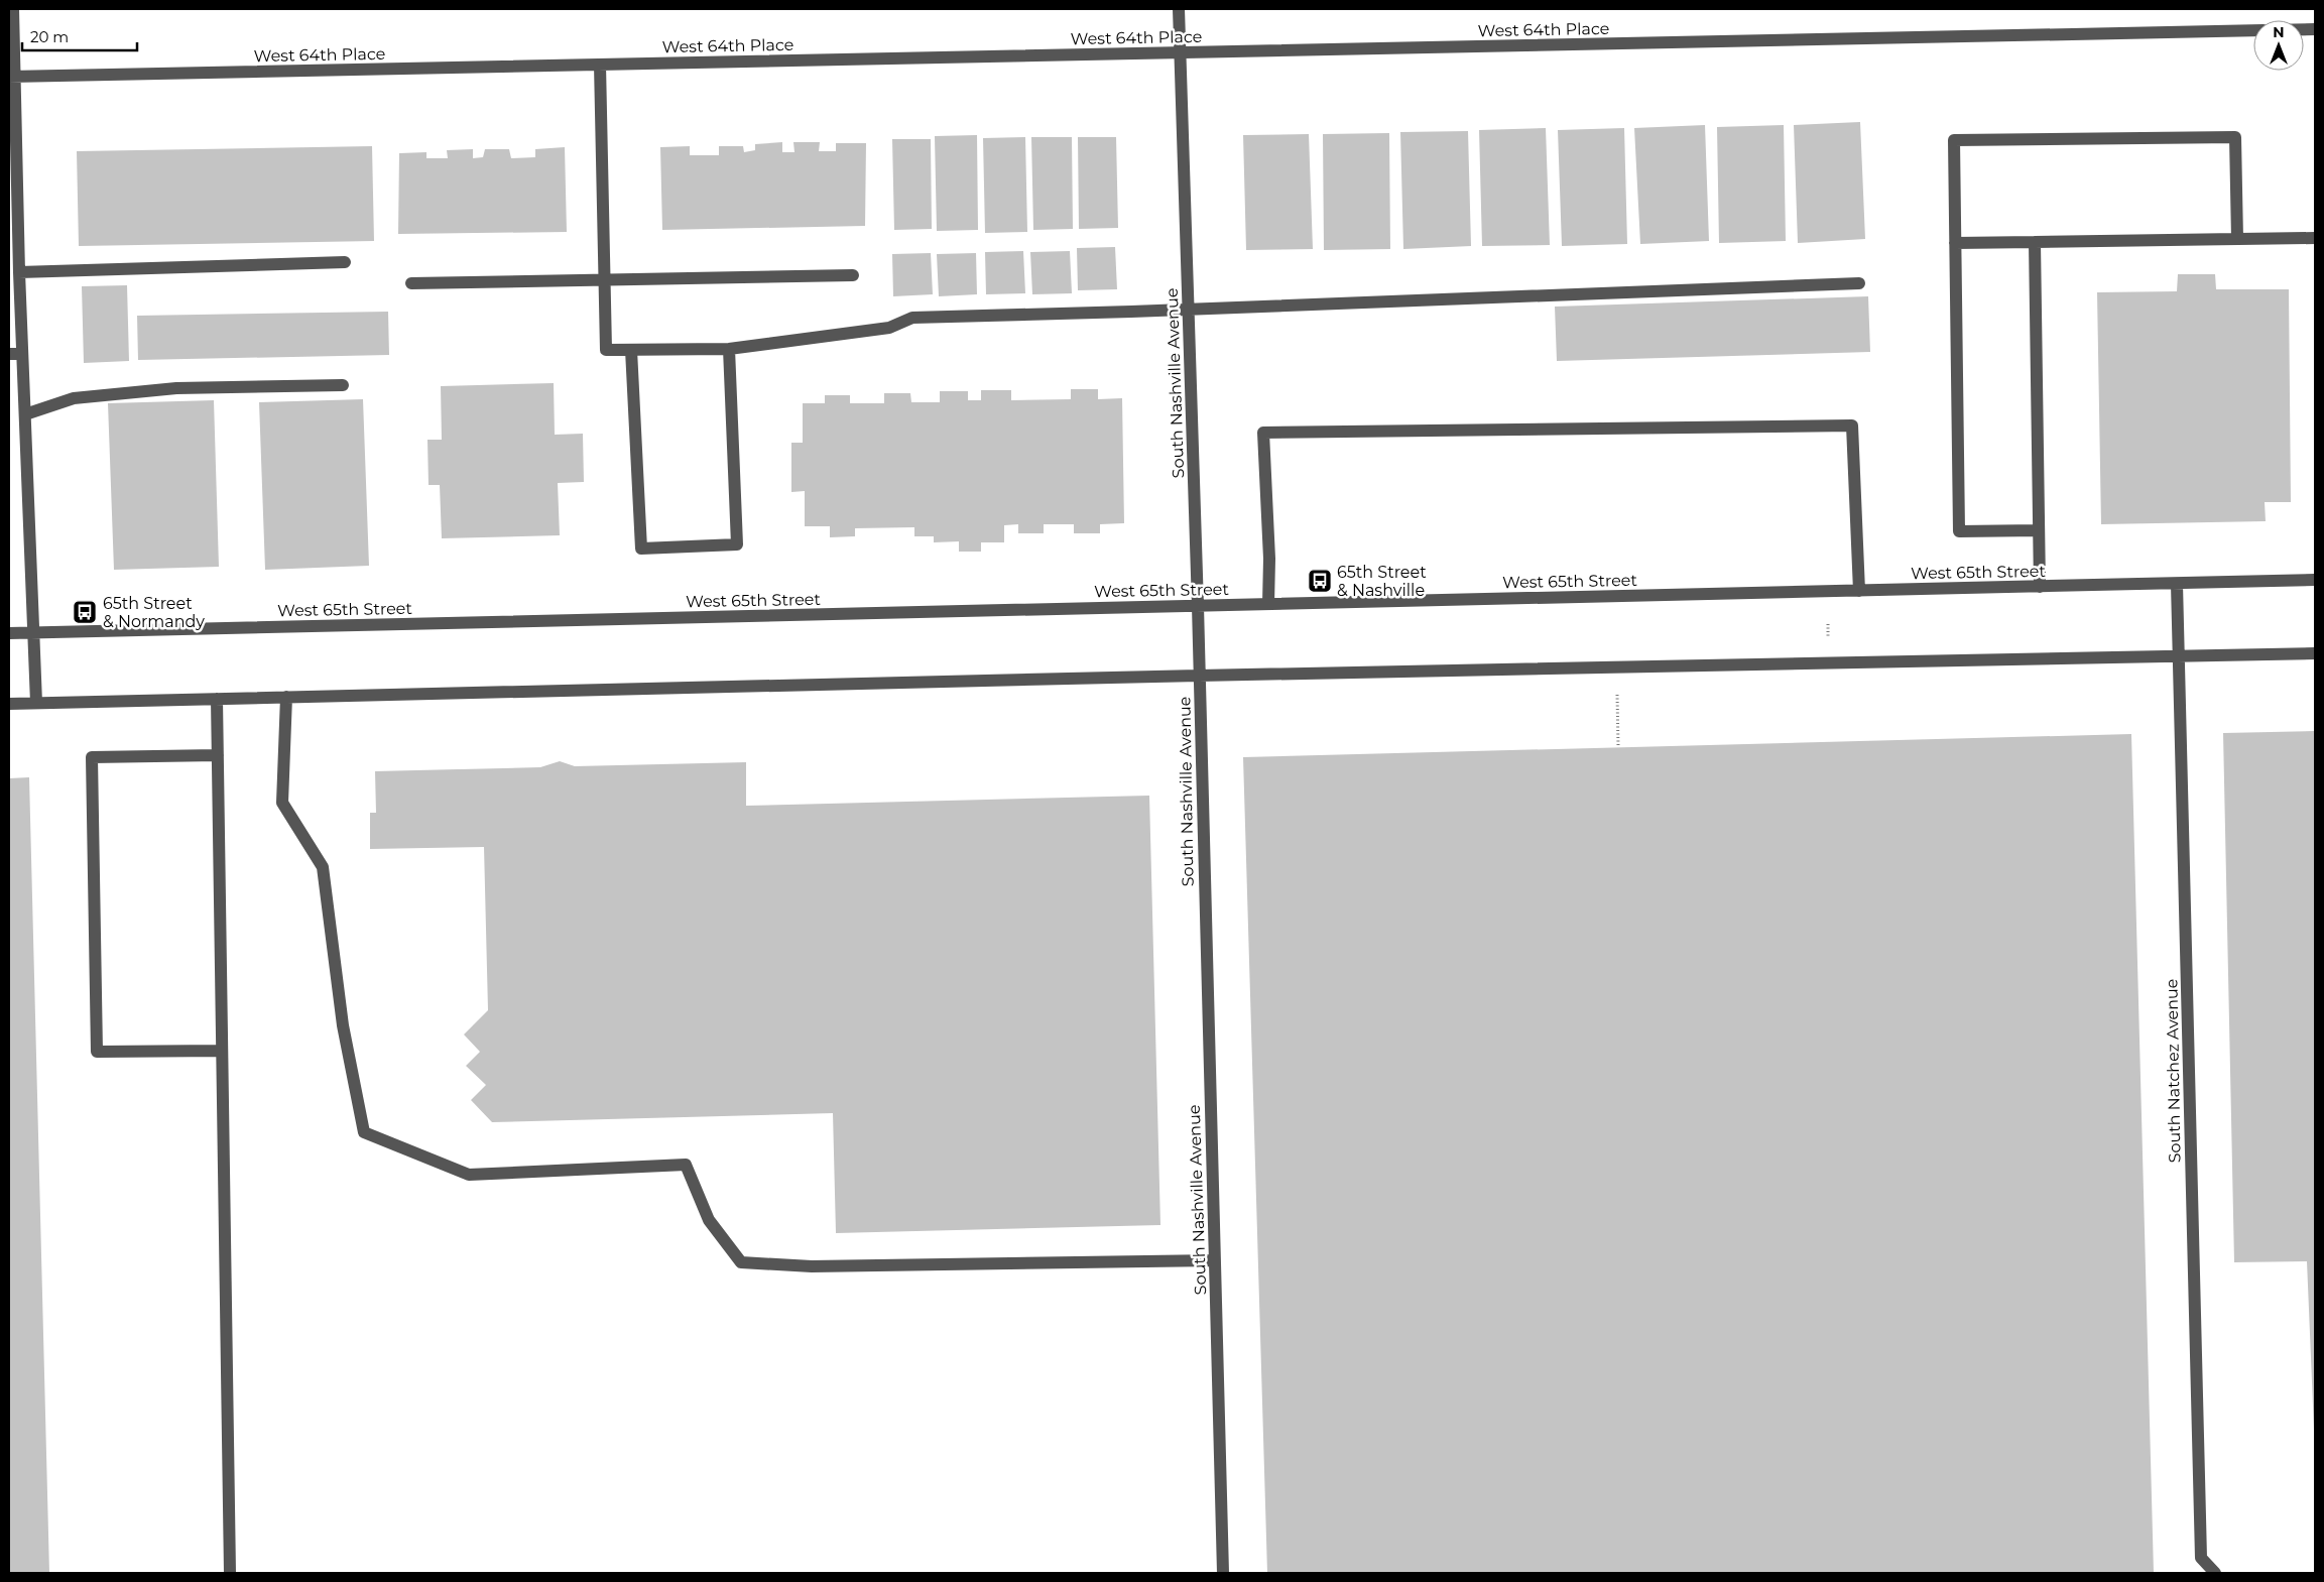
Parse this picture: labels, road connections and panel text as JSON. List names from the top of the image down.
{
  "streets": {
    "street": [
      "West 64th Place",
      "South Nashville Avenue",
      "West 65th Street",
      "South Natchez Avenue"
    ]
  },
  "crossings": [
    ["West 64th Place", "South Nashville Avenue"],
    ["South Nashville Avenue", "West 65th Street"],
    ["West 65th Street", "South Natchez Avenue"]
  ],
  "places": {
    "bus stop": ["65th Street & Nashville", "65th Street & Normandy"]
  },
  "scale_bar": "20 m",
  "north": "top"
}
